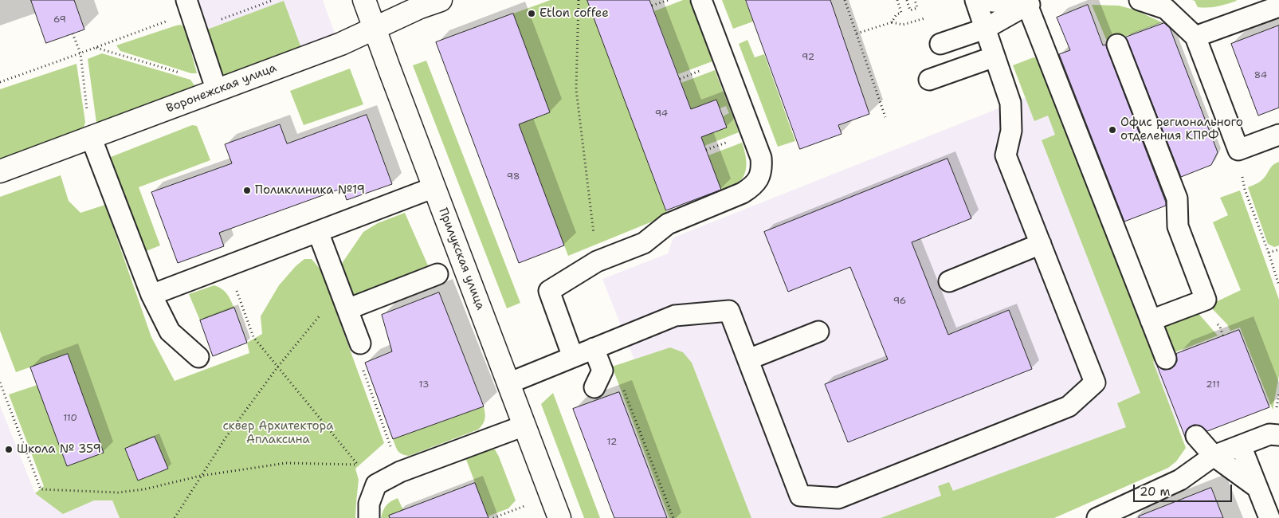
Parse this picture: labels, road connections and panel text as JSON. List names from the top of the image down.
{
  "streets": {
    "street": ["Воронежская улица", "Прилукская улица"]
  },
  "crossings": [
    ["Воронежская улица", "Прилукская улица"]
  ],
  "parks": ["сквер Архитектора Аплаксина"],
  "places": [
    "Etlon coffee",
    "Офис регионального отделения КПРФ",
    "Поликлиника №19",
    "Школа № 359"
  ],
  "house_numbers": [
    "69",
    "92",
    "84",
    "94",
    "98",
    "96",
    "13",
    "211",
    "110",
    "12"
  ],
  "scale_bar": "20 m"
}
